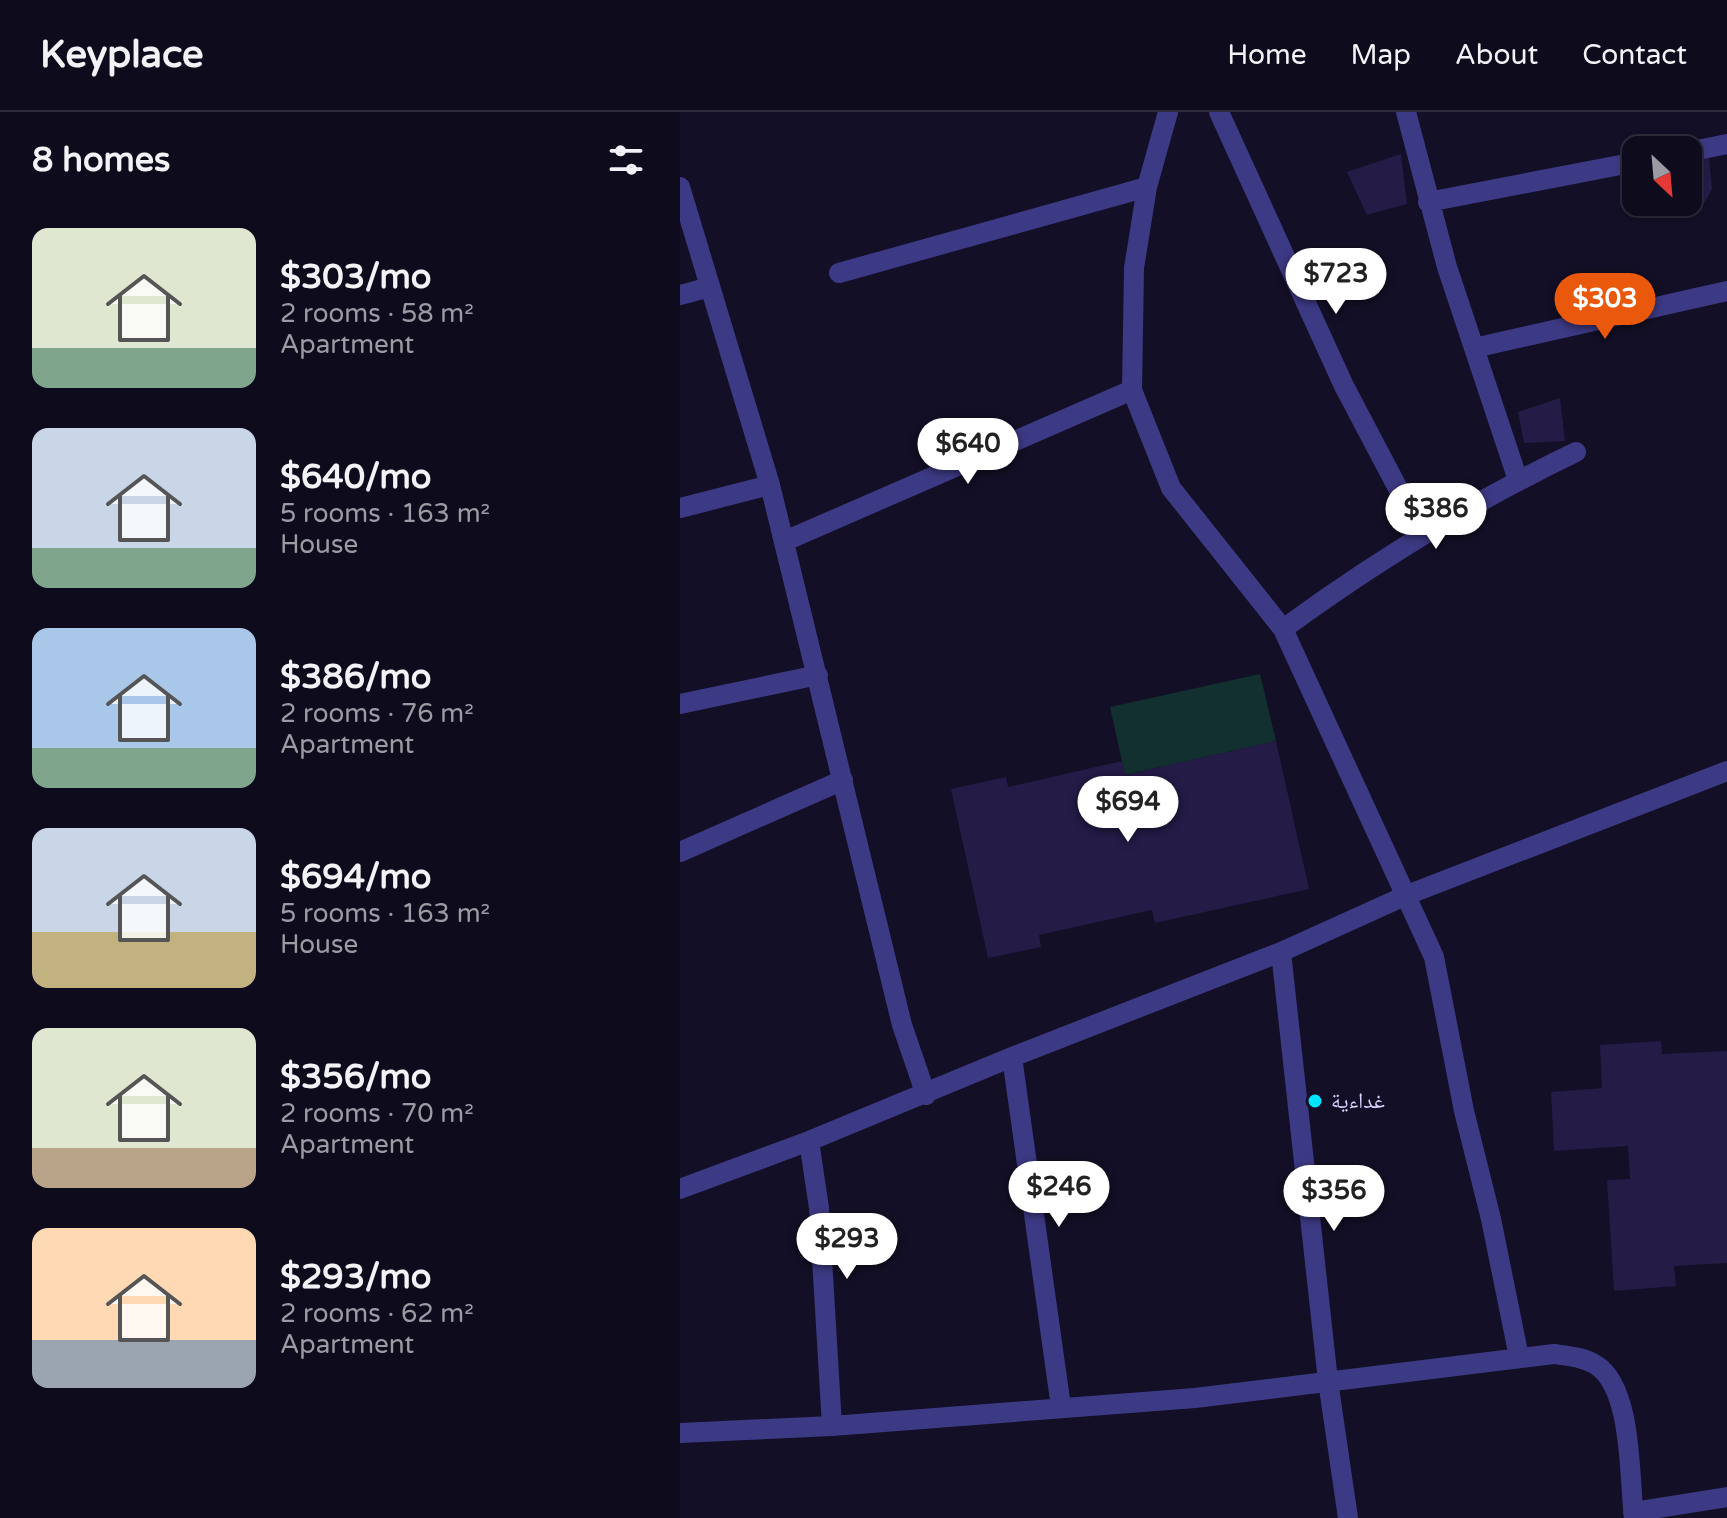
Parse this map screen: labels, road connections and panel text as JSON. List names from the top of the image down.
{
  "places": ["غداءية"],
  "north": "bottom right",
  "page": {
    "header": "Keyplace",
    "nav": [
      "Home",
      "Map",
      "About",
      "Contact"
    ],
    "heading": "8 homes",
    "list": [
      {
        "name": "$303/mo",
        "note": "2 rooms · 58 m² · Apartment"
      },
      {
        "name": "$640/mo",
        "note": "5 rooms · 163 m² · House"
      },
      {
        "name": "$386/mo",
        "note": "2 rooms · 76 m² · Apartment"
      },
      {
        "name": "$694/mo",
        "note": "5 rooms · 163 m² · House"
      },
      {
        "name": "$356/mo",
        "note": "2 rooms · 70 m² · Apartment"
      },
      {
        "name": "$293/mo",
        "note": "2 rooms · 62 m² · Apartment"
      }
    ],
    "price": [
      "$723",
      "$303",
      "$640",
      "$386",
      "$694",
      "$246",
      "$356",
      "$293"
    ]
  }
}
